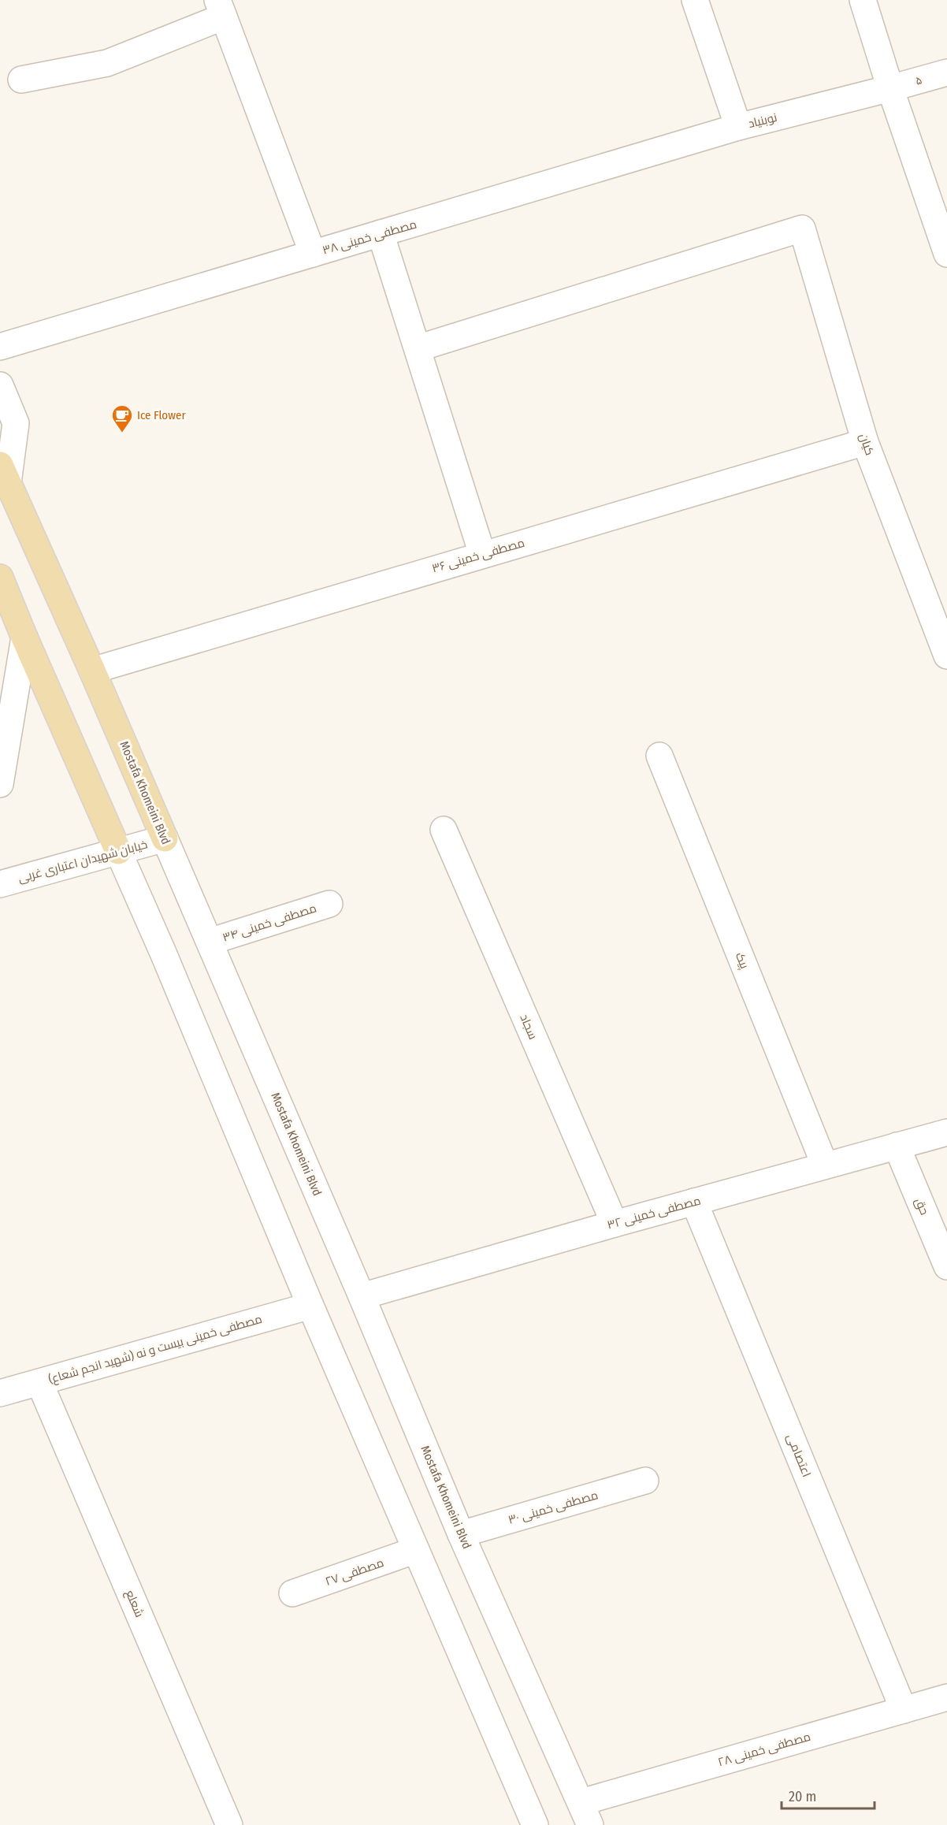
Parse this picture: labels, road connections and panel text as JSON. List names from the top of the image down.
{
  "streets": {
    "main road": ["Mostafa Khomeini Blvd"],
    "street": [
      "۵",
      "نوبنیاد",
      "مصطفی خمینی ۳۸",
      "کیان",
      "مصطفی خمینی ۳۶",
      "خیابان شهیدان اعتباری غربی",
      "مصطفی خمینی ۳۴",
      "پیک",
      "سجاد",
      "حق",
      "مصطفی خمینی ۳۲",
      "مصطفی خمینی بیست و نه (شهید انجم شعاع)",
      "اعتصامی",
      "مصطفی خمینی ۳۰",
      "مصطفی ۲۷",
      "شعلع",
      "مصطفی خمینی ۲۸"
    ]
  },
  "crossings": [
    ["۵", "نوبنیاد"],
    ["نوبنیاد", "مصطفی خمینی ۳۸"],
    ["کیان", "مصطفی خمینی ۳۶"],
    ["مصطفی خمینی ۳۶", "Mostafa Khomeini Blvd"],
    ["Mostafa Khomeini Blvd", "خیابان شهیدان اعتباری غربی"],
    ["Mostafa Khomeini Blvd", "مصطفی خمینی ۳۴"],
    ["Mostafa Khomeini Blvd", "مصطفی خمینی ۳۲"],
    ["Mostafa Khomeini Blvd", "مصطفی خمینی ۳۰"],
    ["Mostafa Khomeini Blvd", "مصطفی خمینی ۲۸"],
    ["پیک", "مصطفی خمینی ۳۲"],
    ["سجاد", "مصطفی خمینی ۳۲"],
    ["حق", "مصطفی خمینی ۳۲"],
    ["مصطفی خمینی ۳۲", "اعتصامی"],
    ["مصطفی خمینی بیست و نه (شهید انجم شعاع)", "شعلع"],
    ["اعتصامی", "مصطفی خمینی ۲۸"]
  ],
  "places": {
    "cafe": ["Ice Flower"]
  },
  "scale_bar": "20 m"
}
